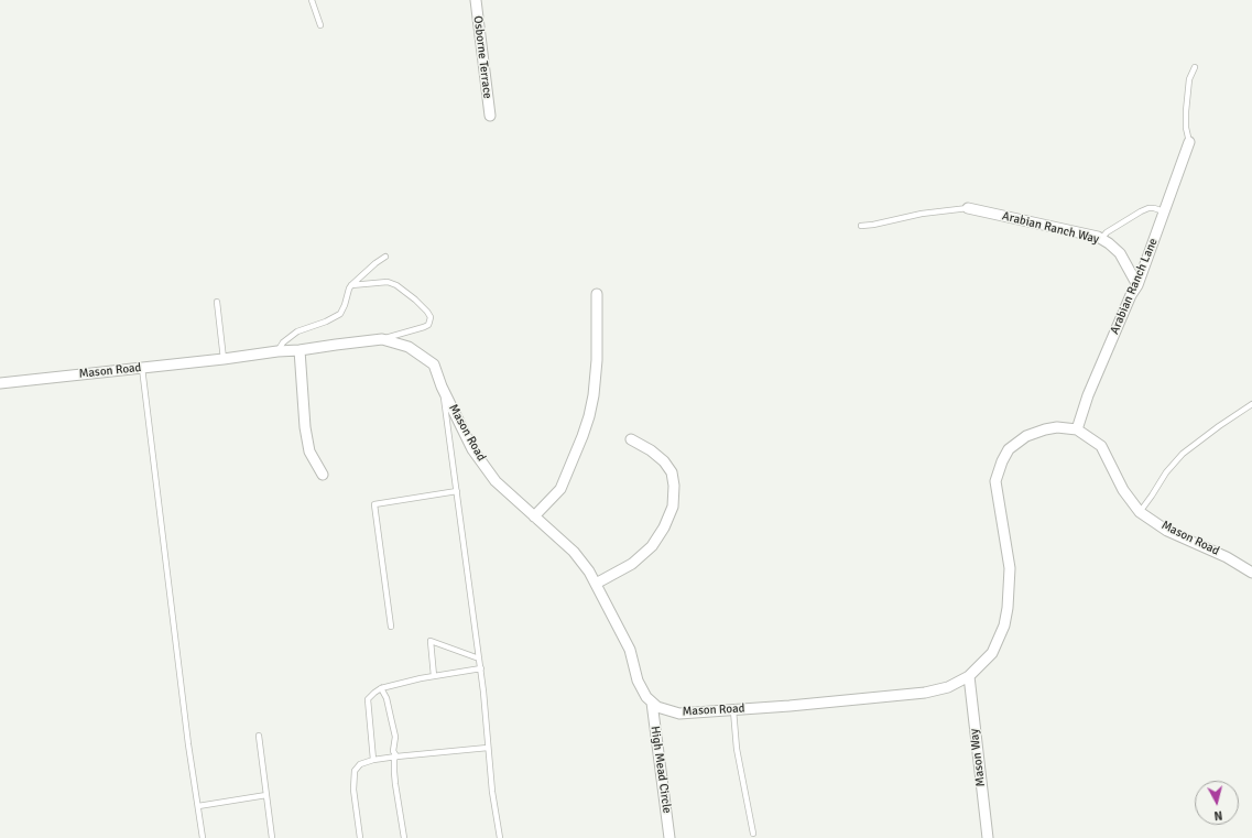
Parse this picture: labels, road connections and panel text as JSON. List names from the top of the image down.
{
  "streets": {
    "street": [
      "Osborne Terrace",
      "Arabian Ranch Way",
      "Arabian Ranch Lane",
      "Mason Road",
      "Mason Way",
      "High Mead Circle"
    ]
  },
  "crossings": [
    ["Arabian Ranch Way", "Arabian Ranch Lane"],
    ["Arabian Ranch Lane", "Mason Road"],
    ["Mason Road", "Mason Way"],
    ["Mason Road", "High Mead Circle"]
  ],
  "north": "bottom"
}
